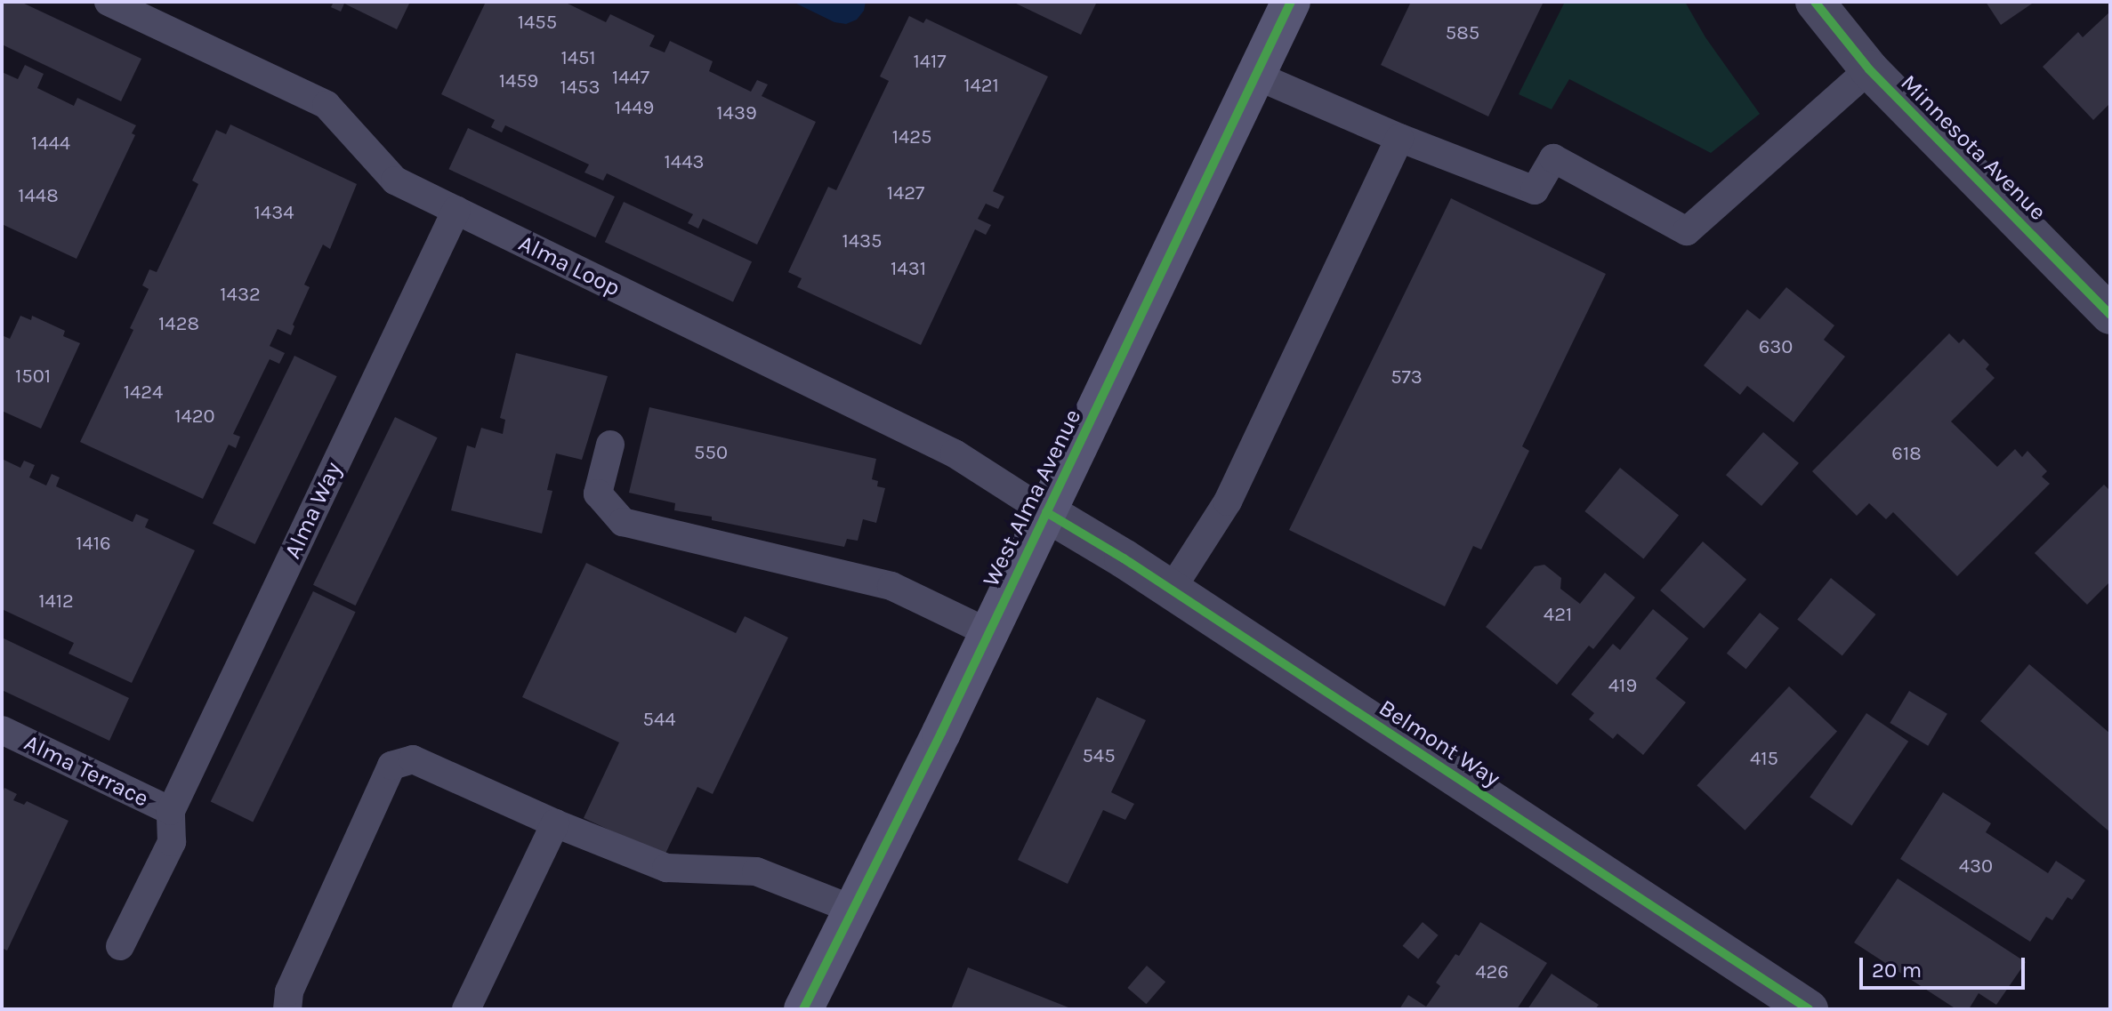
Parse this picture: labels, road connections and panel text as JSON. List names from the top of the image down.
{
  "streets": {
    "main road": ["West Alma Avenue"],
    "street": ["Minnesota Avenue", "Belmont Way"],
    "lane": ["Alma Loop", "Alma Way", "Alma Terrace"]
  },
  "crossings": [
    ["Alma Loop", "West Alma Avenue"],
    ["Alma Loop", "Alma Way"],
    ["Alma Loop", "Belmont Way"],
    ["West Alma Avenue", "Belmont Way"],
    ["Alma Way", "Alma Terrace"]
  ],
  "house_numbers": [
    "1455",
    "585",
    "1451",
    "1417",
    "1447",
    "1459",
    "1421",
    "1453",
    "1449",
    "1439",
    "1425",
    "1444",
    "1443",
    "1427",
    "1448",
    "1434",
    "1435",
    "1431",
    "1432",
    "1428",
    "630",
    "1501",
    "573",
    "1424",
    "1420",
    "550",
    "618",
    "1416",
    "1412",
    "421",
    "419",
    "544",
    "545",
    "415",
    "430",
    "426"
  ],
  "scale_bar": "20 m"
}
